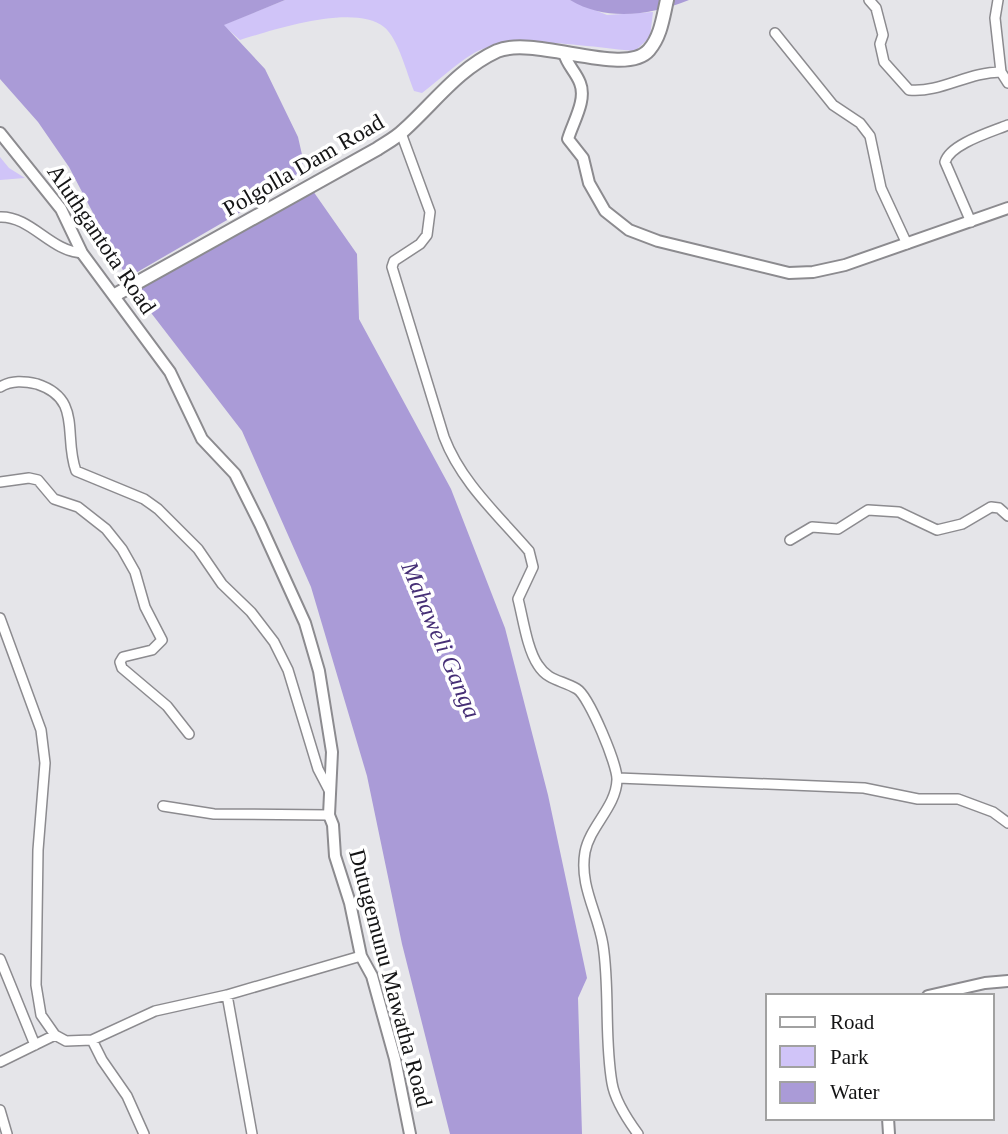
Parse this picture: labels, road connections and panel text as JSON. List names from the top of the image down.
{
  "streets": {
    "main road": ["Polgolla Dam Road"],
    "street": ["Aluthgantota Road", "Dutugemunu Mawatha Road"]
  },
  "crossings": [
    ["Polgolla Dam Road", "Aluthgantota Road"],
    ["Aluthgantota Road", "Dutugemunu Mawatha Road"]
  ],
  "water": ["Mahaweli Ganga"],
  "legend": ["Road", "Park", "Water"]
}
